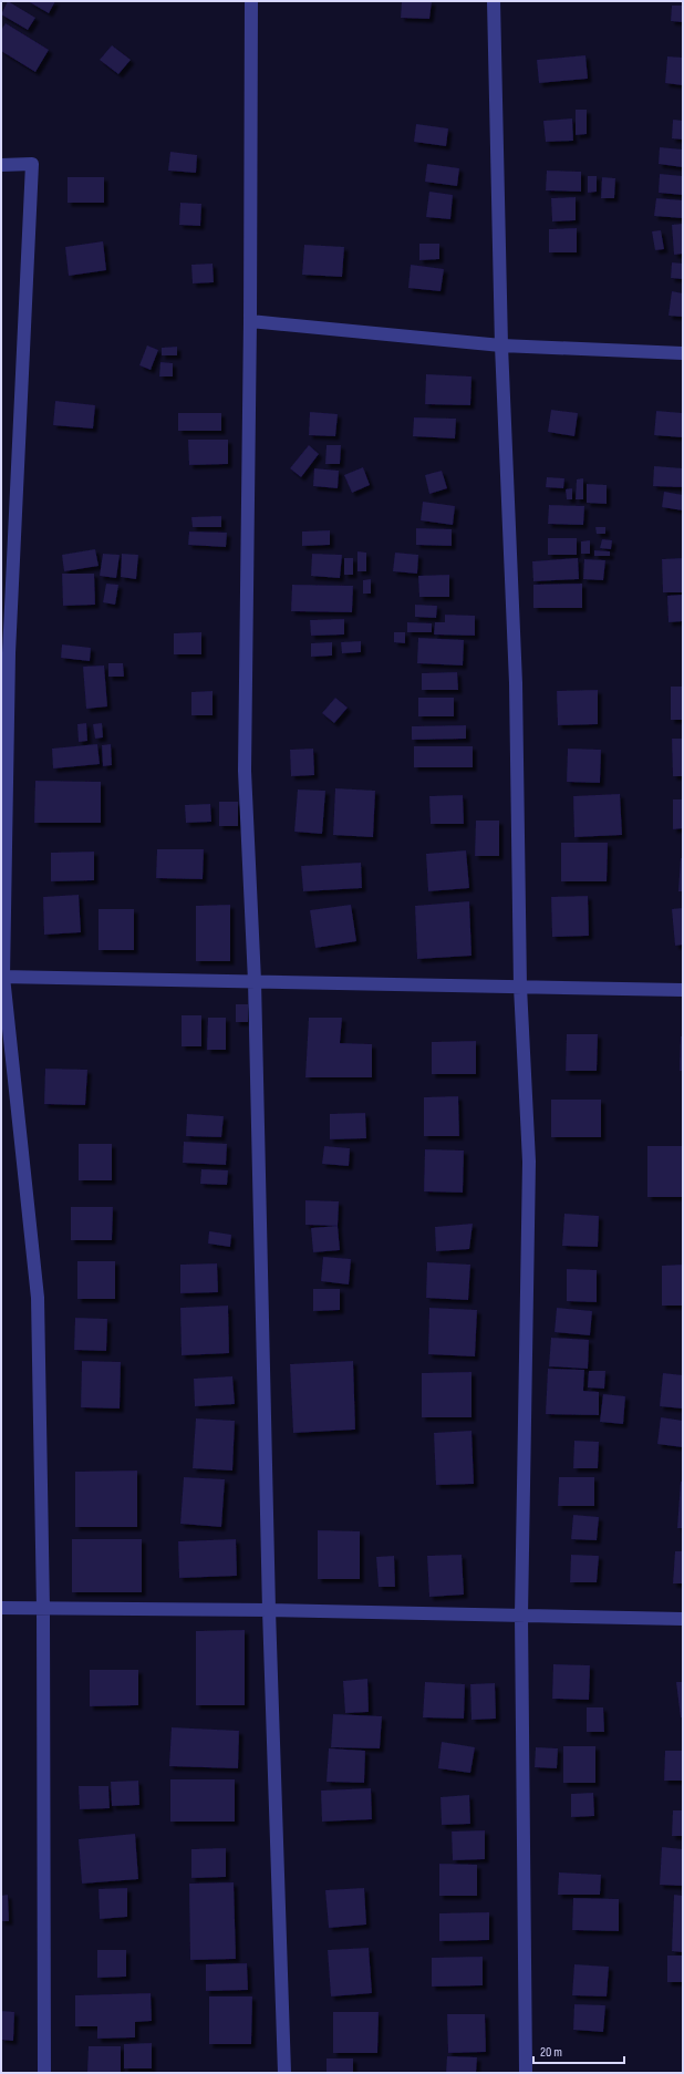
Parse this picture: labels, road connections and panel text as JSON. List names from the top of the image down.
{
  "scale_bar": "20 m"
}
